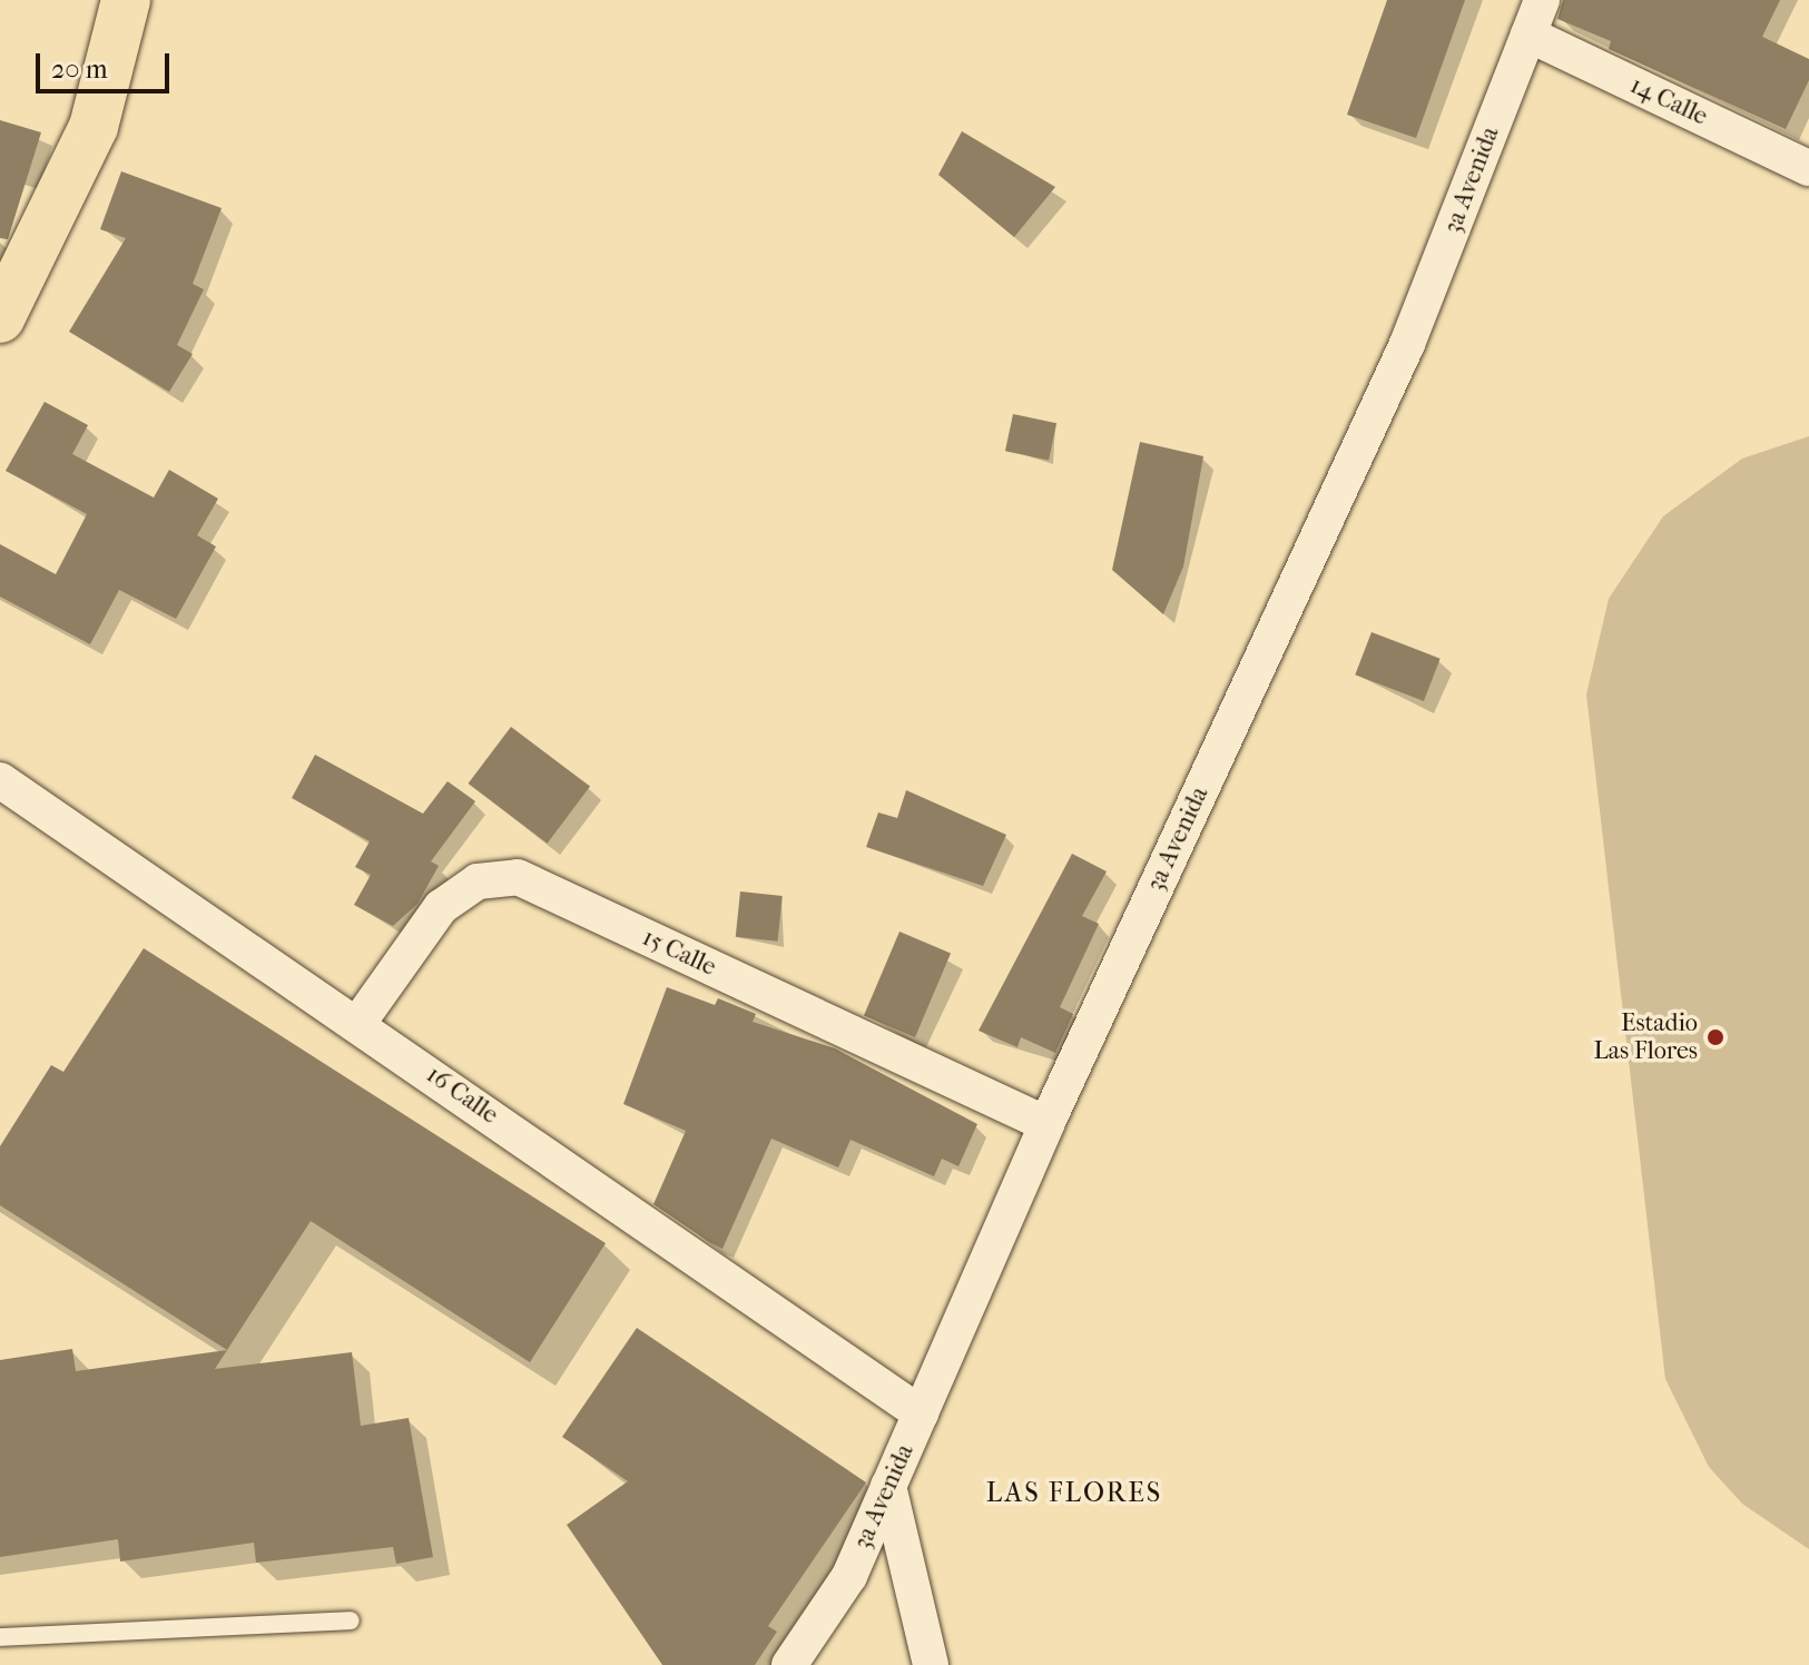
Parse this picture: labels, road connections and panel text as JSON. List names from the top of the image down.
{
  "streets": {
    "street": [
      "14 Calle",
      "3a Avenida",
      "15 Calle",
      "16 Calle"
    ]
  },
  "crossings": [
    ["14 Calle", "3a Avenida"],
    ["3a Avenida", "15 Calle"],
    ["3a Avenida", "16 Calle"],
    ["15 Calle", "16 Calle"]
  ],
  "districts": ["LAS FLORES"],
  "places": ["Estadio Las Flores"],
  "scale_bar": "20 m"
}
